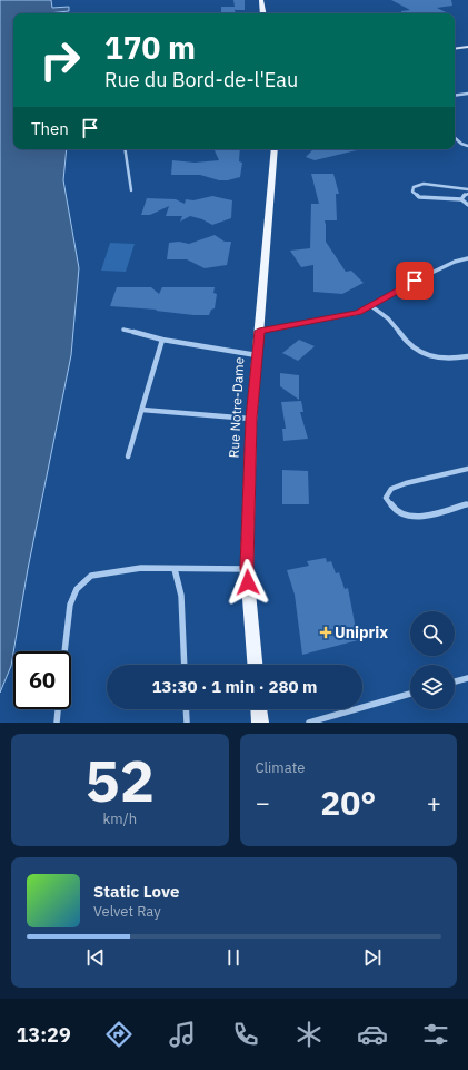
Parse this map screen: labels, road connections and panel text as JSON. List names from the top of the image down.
{
  "streets": {
    "main road": ["Rue Notre-Dame"]
  },
  "places": {
    "health": ["Uniprix"]
  },
  "page": {
    "turn": ["170 m", "Rue du Bord-de-l'Eau"],
    "then": "Then",
    "limit": "60",
    "trip": "13:30 · 1 min · 280 m",
    "tile": [
      ["52", "km/h"],
      "Climate"
    ],
    "heat": ["−", "20°", "+"],
    "song": ["Static Love", "Velvet Ray"],
    "tabs": "13:29"
  }
}
